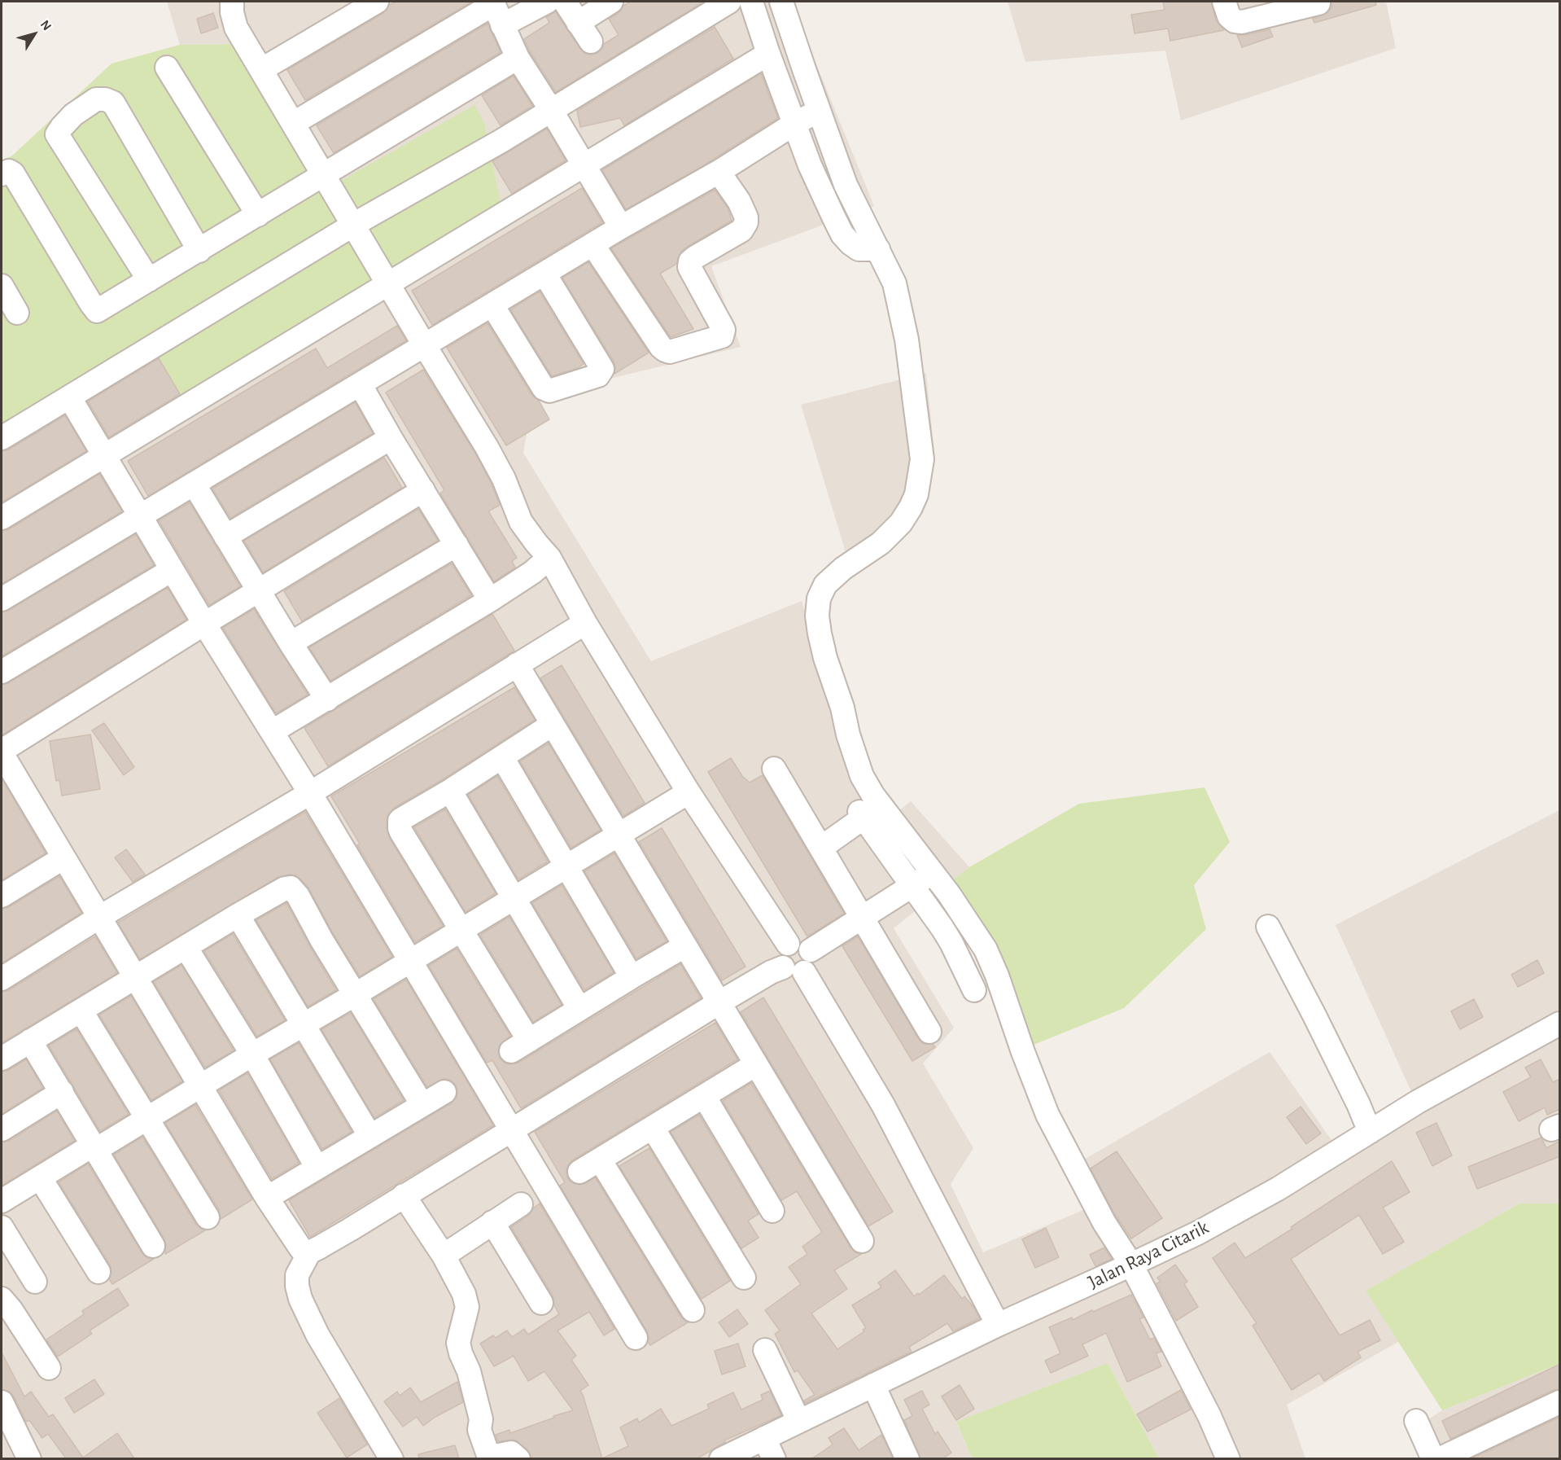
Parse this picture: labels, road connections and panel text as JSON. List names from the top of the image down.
{
  "streets": {
    "street": ["Jalan Raya Citarik"]
  },
  "north": "top right"
}
